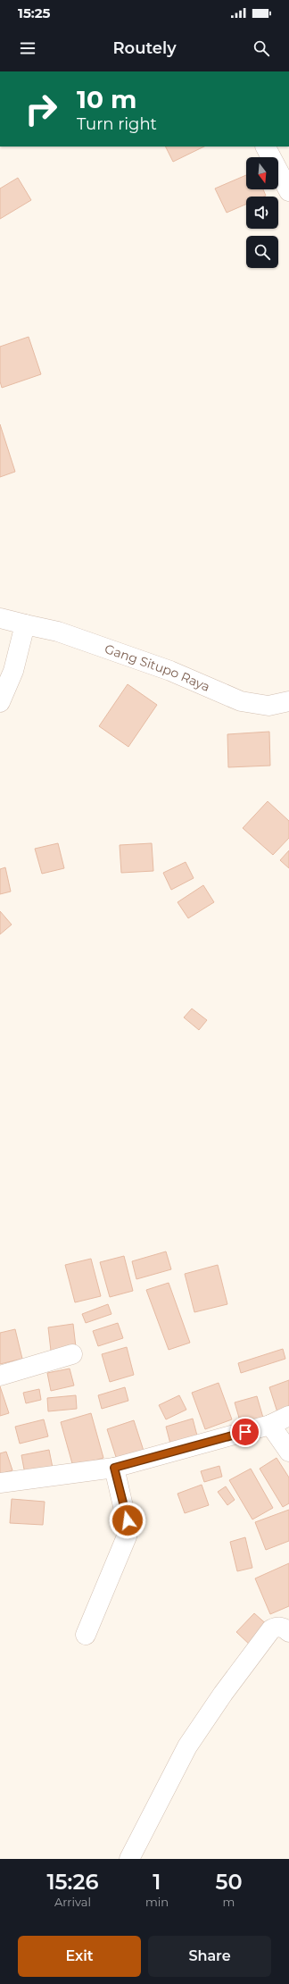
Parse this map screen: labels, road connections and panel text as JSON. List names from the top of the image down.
{
  "streets": {
    "street": ["Gang Situpo Raya"]
  },
  "north": "bottom",
  "page": {
    "status": "15:25",
    "header": "Routely",
    "turn": ["10 m", "Turn right"],
    "eta": [
      "15:26",
      "Arrival",
      "1",
      "min",
      "50",
      "m"
    ],
    "buttons": ["Exit", "Share"]
  }
}
